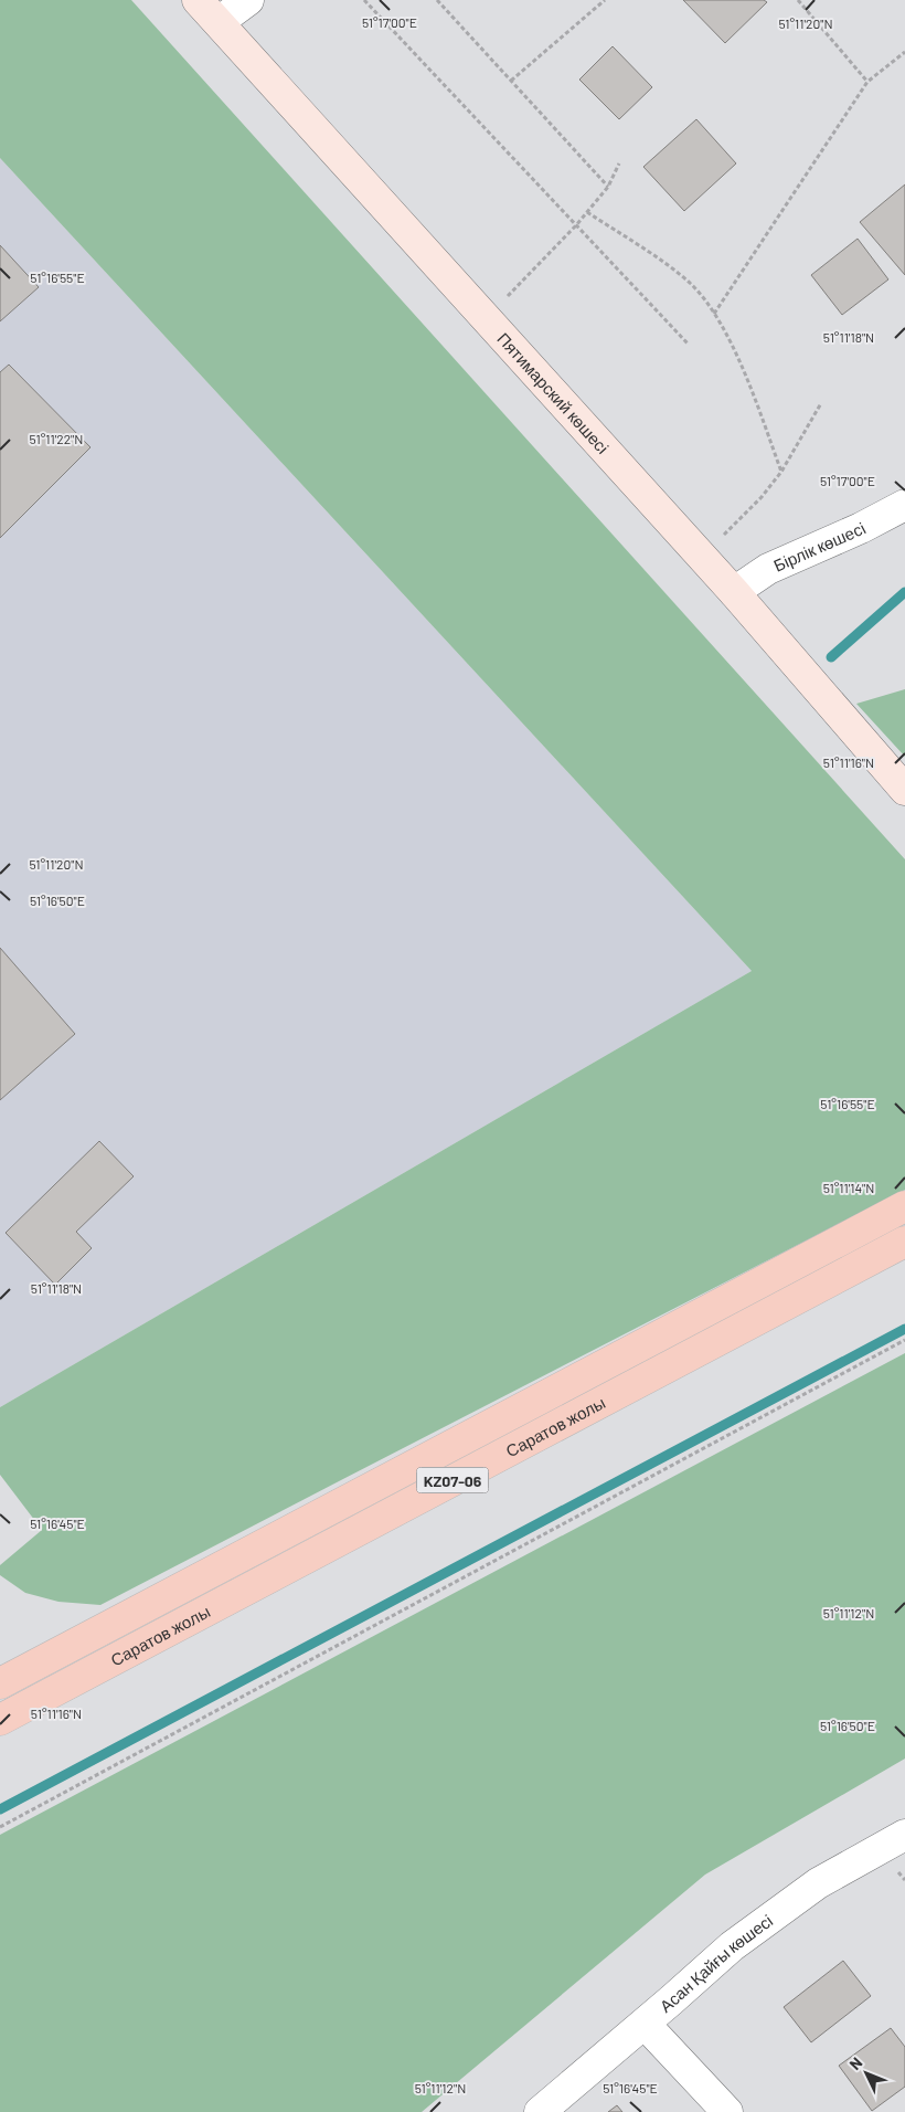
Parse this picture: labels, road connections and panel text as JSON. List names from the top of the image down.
{
  "streets": {
    "main road": ["Пятимарский көшесі", "Саратов жолы", "KZ07-06"],
    "street": ["Бірлік көшесі", "Асан Қайғы көшесі"]
  },
  "crossings": [
    ["Пятимарский көшесі", "Бірлік көшесі"]
  ],
  "north": "top left",
  "coordinates": [
    "51°17'00\"E",
    "51°11'20\"N",
    "51°16'55\"E",
    "51°11'18\"N",
    "51°11'22\"N",
    "51°11'16\"N",
    "51°16'50\"E",
    "51°11'14\"N",
    "51°16'45\"E",
    "51°11'12\"N"
  ]
}
